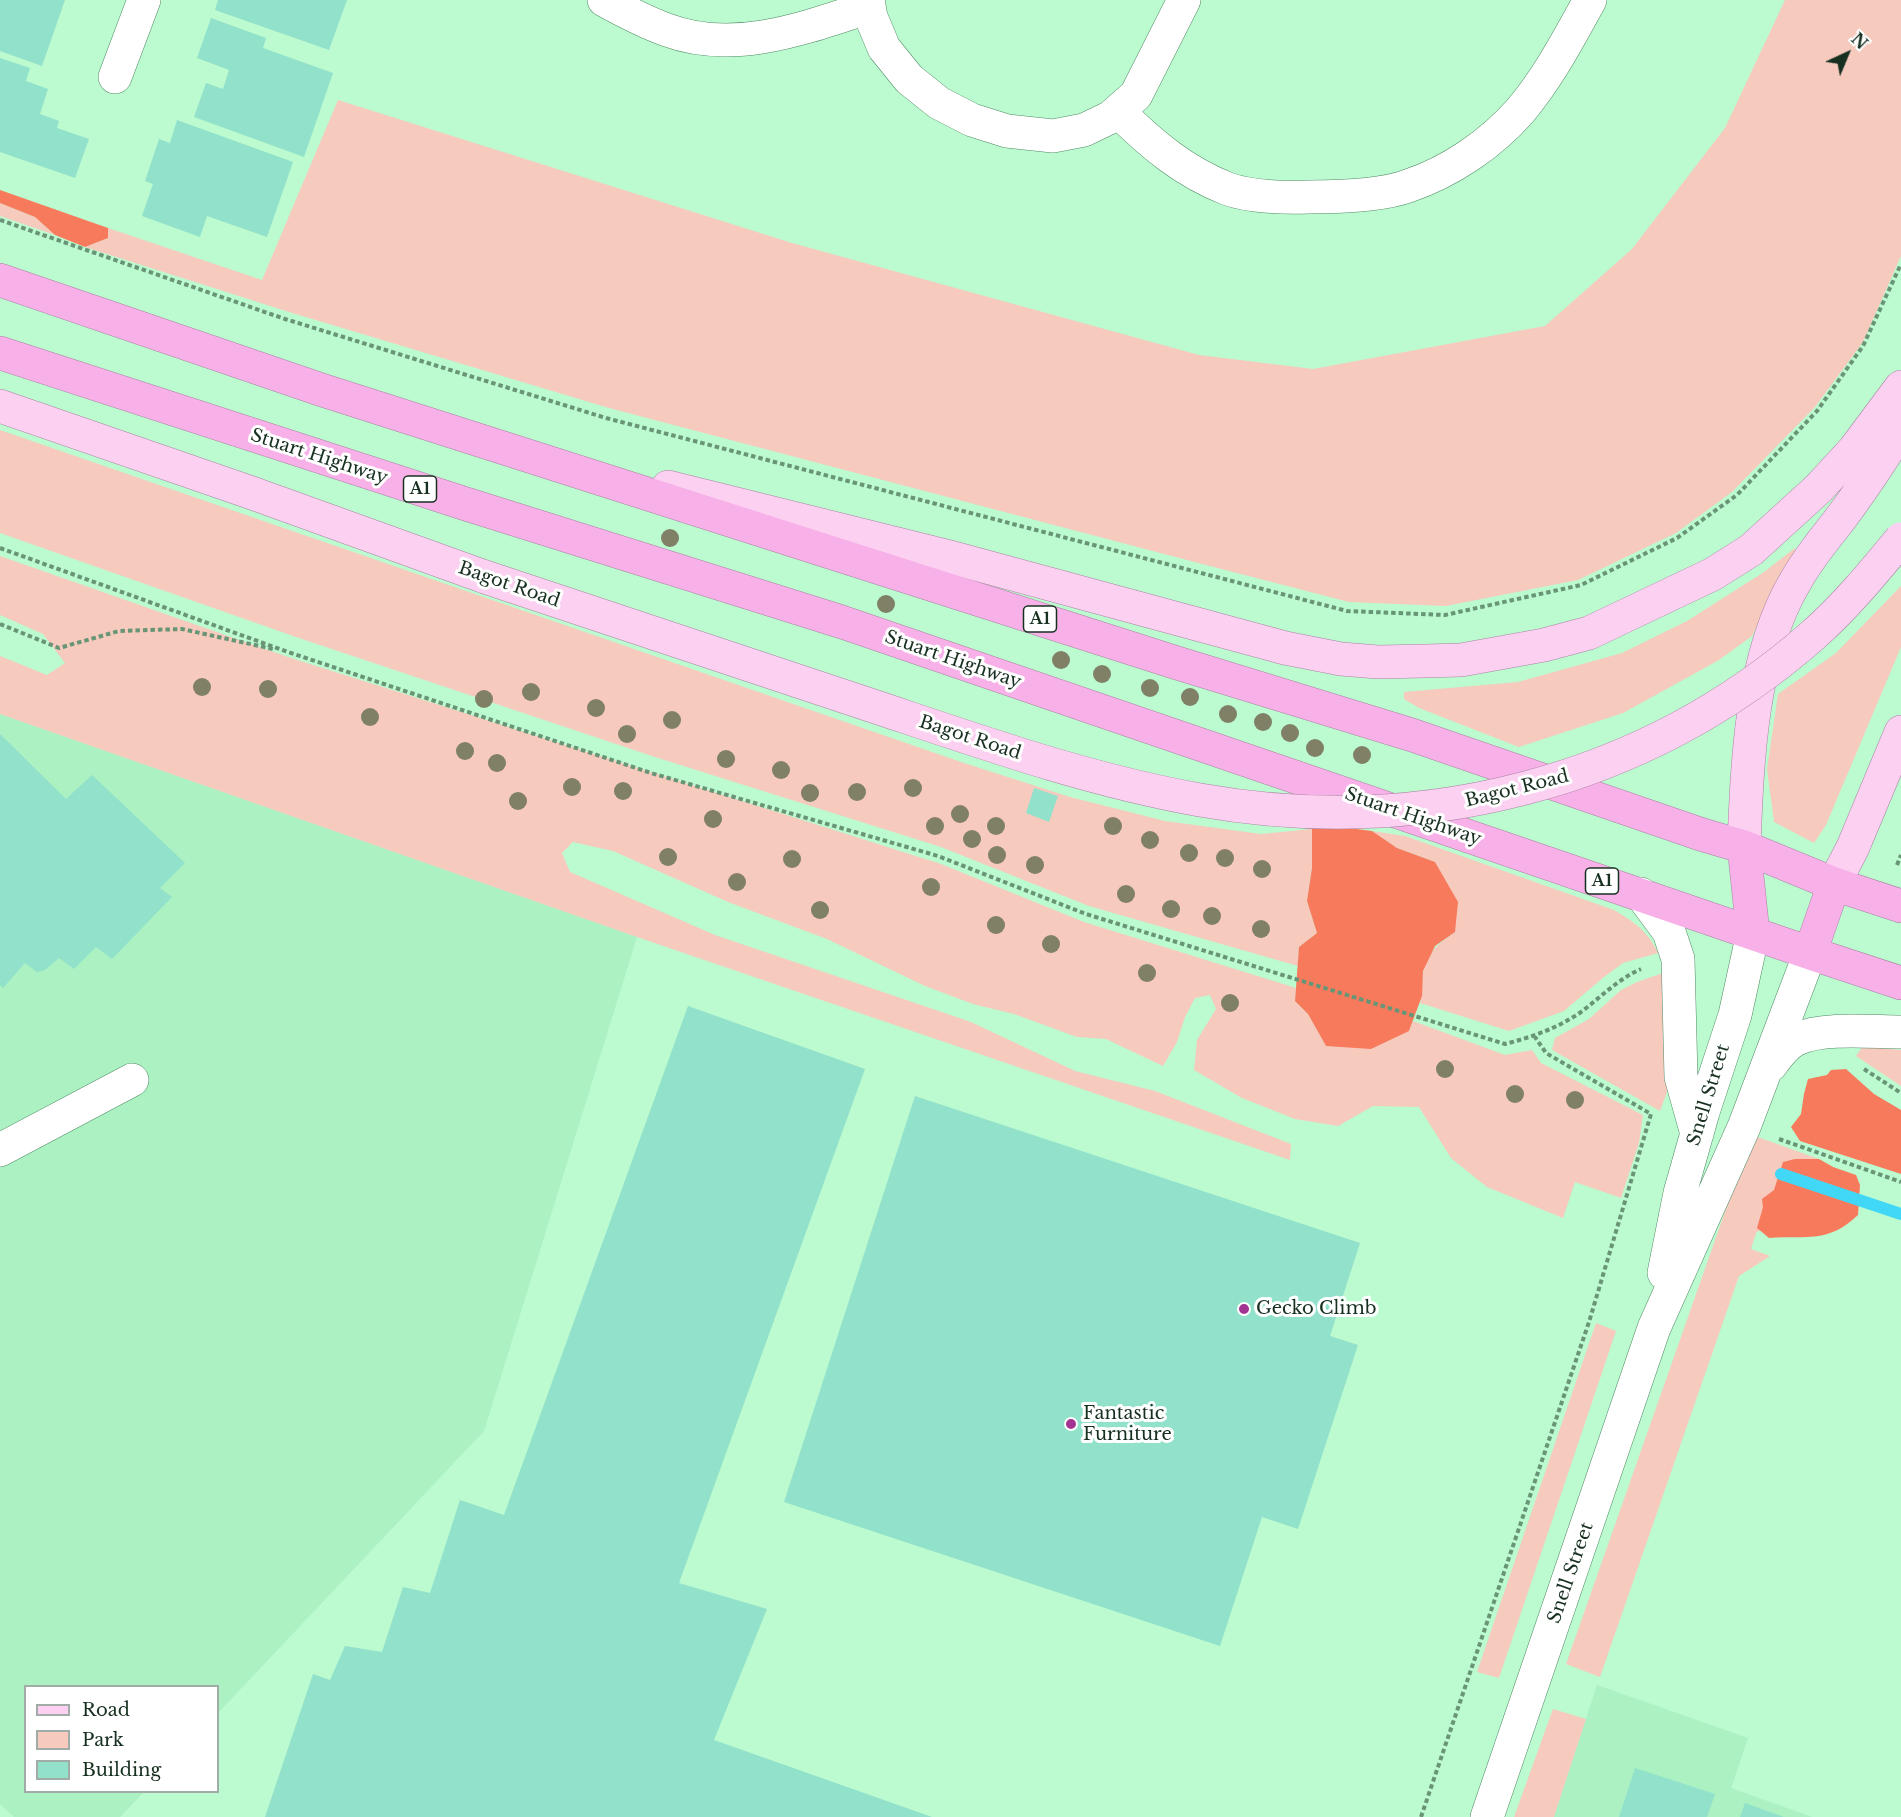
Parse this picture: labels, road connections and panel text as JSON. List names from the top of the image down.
{
  "streets": {
    "highway": ["Stuart Highway", "A1"],
    "main road": ["Bagot Road"],
    "street": ["Snell Street"]
  },
  "crossings": [
    ["Stuart Highway", "Snell Street"]
  ],
  "places": ["Gecko Climb", "Fantastic Furniture"],
  "legend": ["Road", "Park", "Building"],
  "north": "top right"
}
